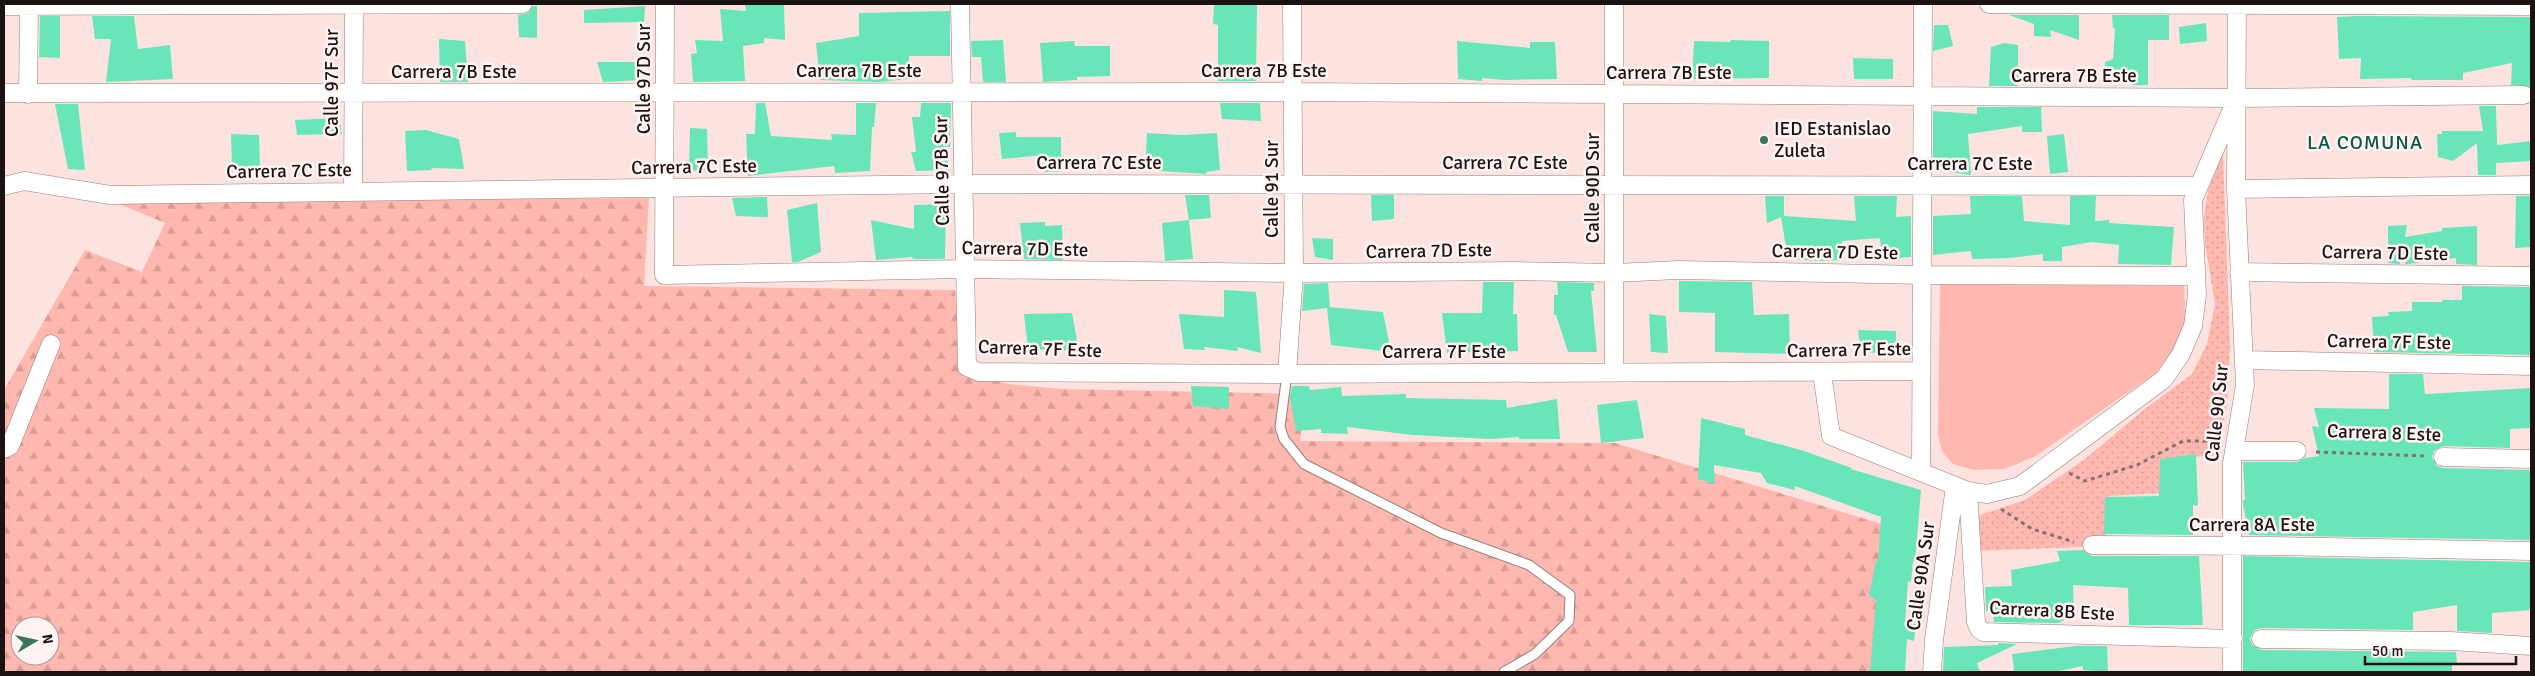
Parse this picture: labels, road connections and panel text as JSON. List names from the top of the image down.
{
  "streets": {
    "street": [
      "Carrera 7B Este",
      "Calle 97D Sur",
      "Calle 97F Sur",
      "Carrera 7C Este",
      "Calle 97B Sur",
      "Calle 90D Sur",
      "Calle 91 Sur",
      "Carrera 7D Este",
      "Carrera 7F Este",
      "Calle 90 Sur",
      "Carrera 8 Este",
      "Carrera 8A Este",
      "Calle 90A Sur",
      "Carrera 8B Este"
    ]
  },
  "crossings": [
    ["Carrera 7B Este", "Calle 97D Sur"],
    ["Carrera 7B Este", "Calle 97F Sur"],
    ["Carrera 7B Este", "Calle 97B Sur"],
    ["Carrera 7B Este", "Calle 90D Sur"],
    ["Carrera 7B Este", "Calle 91 Sur"],
    ["Carrera 7B Este", "Calle 90 Sur"],
    ["Calle 97D Sur", "Carrera 7C Este"],
    ["Calle 97D Sur", "Carrera 7D Este"],
    ["Calle 97F Sur", "Carrera 7C Este"],
    ["Carrera 7C Este", "Calle 97B Sur"],
    ["Carrera 7C Este", "Calle 90D Sur"],
    ["Carrera 7C Este", "Calle 91 Sur"],
    ["Carrera 7C Este", "Calle 90 Sur"],
    ["Calle 97B Sur", "Carrera 7D Este"],
    ["Calle 97B Sur", "Carrera 7F Este"],
    ["Calle 90D Sur", "Carrera 7D Este"],
    ["Calle 90D Sur", "Carrera 7F Este"],
    ["Calle 91 Sur", "Carrera 7D Este"],
    ["Calle 91 Sur", "Carrera 7F Este"],
    ["Carrera 7D Este", "Calle 90 Sur"],
    ["Carrera 7F Este", "Calle 90 Sur"],
    ["Calle 90 Sur", "Carrera 8A Este"],
    ["Calle 90 Sur", "Carrera 8B Este"],
    ["Calle 90A Sur", "Carrera 8B Este"]
  ],
  "districts": ["LA COMUNA"],
  "places": ["IED Estanislao Zuleta"],
  "scale_bar": "50 m",
  "north": "right"
}
